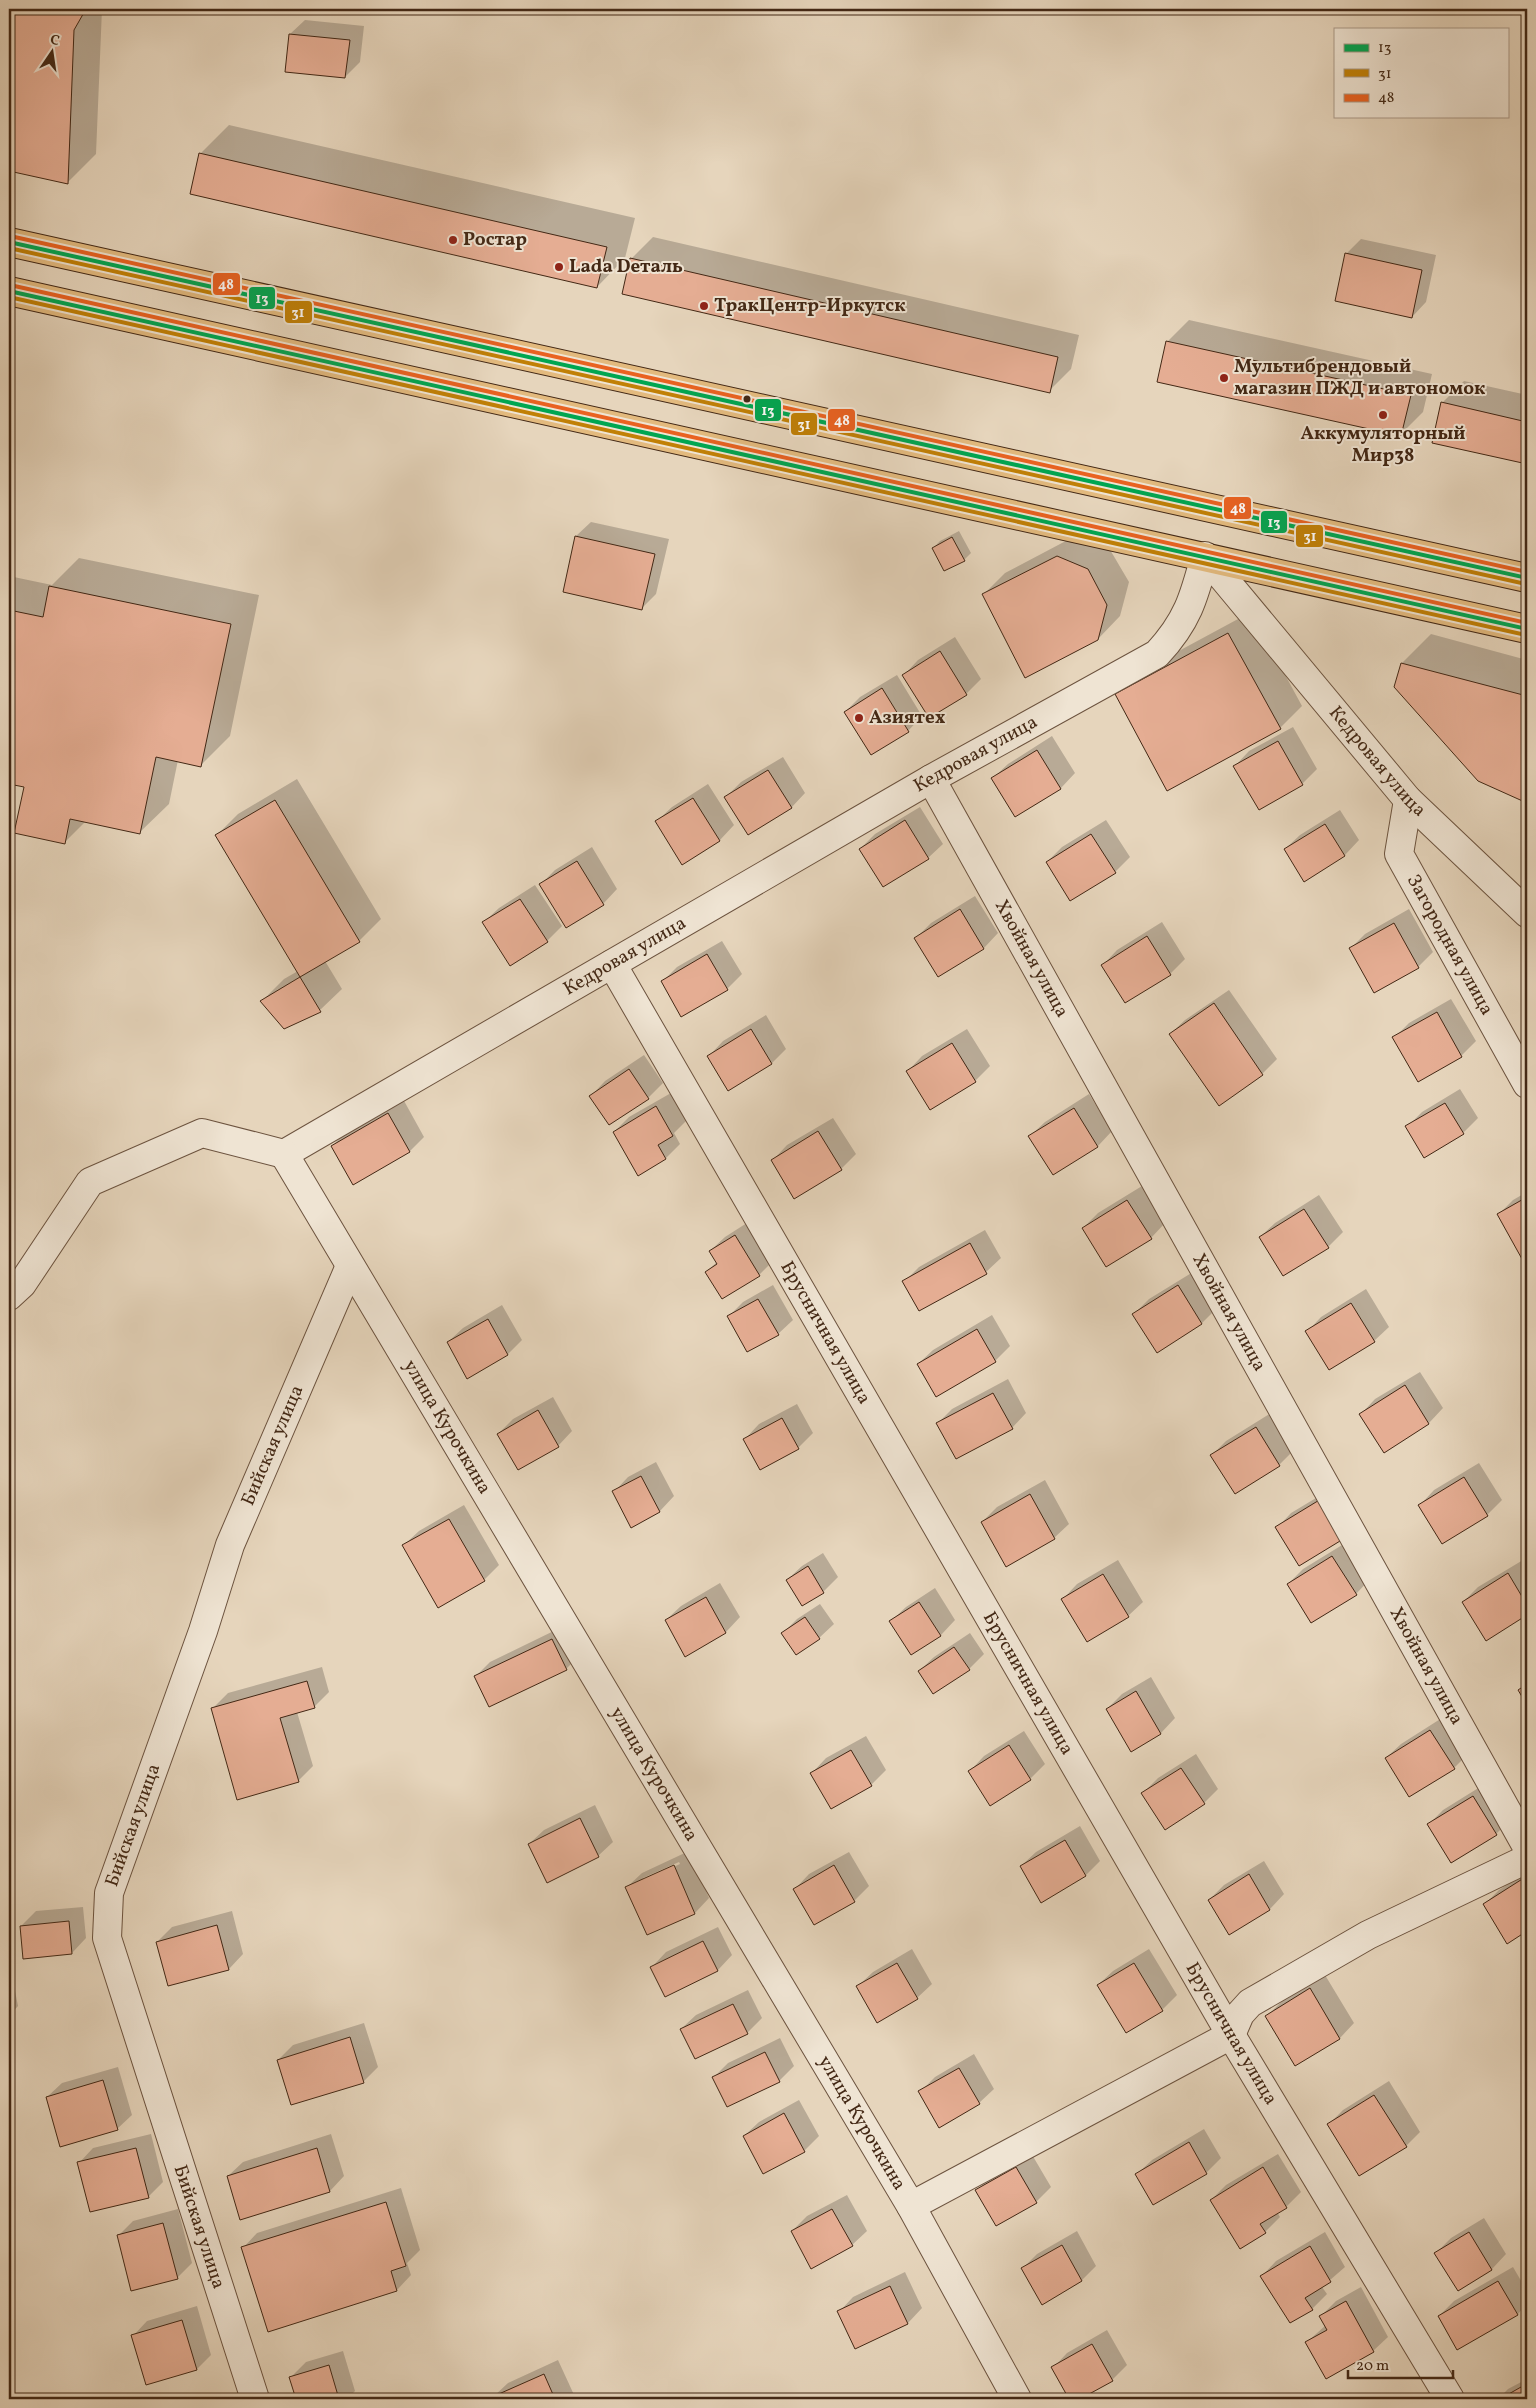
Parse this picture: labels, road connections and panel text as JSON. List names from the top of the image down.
{
  "streets": {
    "street": [
      "Кедровая улица",
      "Загородная улица",
      "Хвойная улица",
      "Брусничная улица",
      "улица Курочкина",
      "Бийская улица"
    ]
  },
  "crossings": [
    ["Кедровая улица", "Загородная улица"],
    ["Кедровая улица", "Хвойная улица"],
    ["Кедровая улица", "Брусничная улица"],
    ["Кедровая улица", "улица Курочкина"],
    ["улица Курочкина", "Бийская улица"]
  ],
  "places": [
    "Ростар",
    "Lada Dеталь",
    "ТракЦентр-Иркутск",
    "Мультибрендовый магазин ПЖД и автономок",
    "Аккумуляторный Мир38",
    "Азиятех"
  ],
  "lines": ["transit line 48", "transit line 13", "transit line 31"],
  "legend": ["13", "31", "48"],
  "scale_bar": "20 m",
  "north": "top"
}
